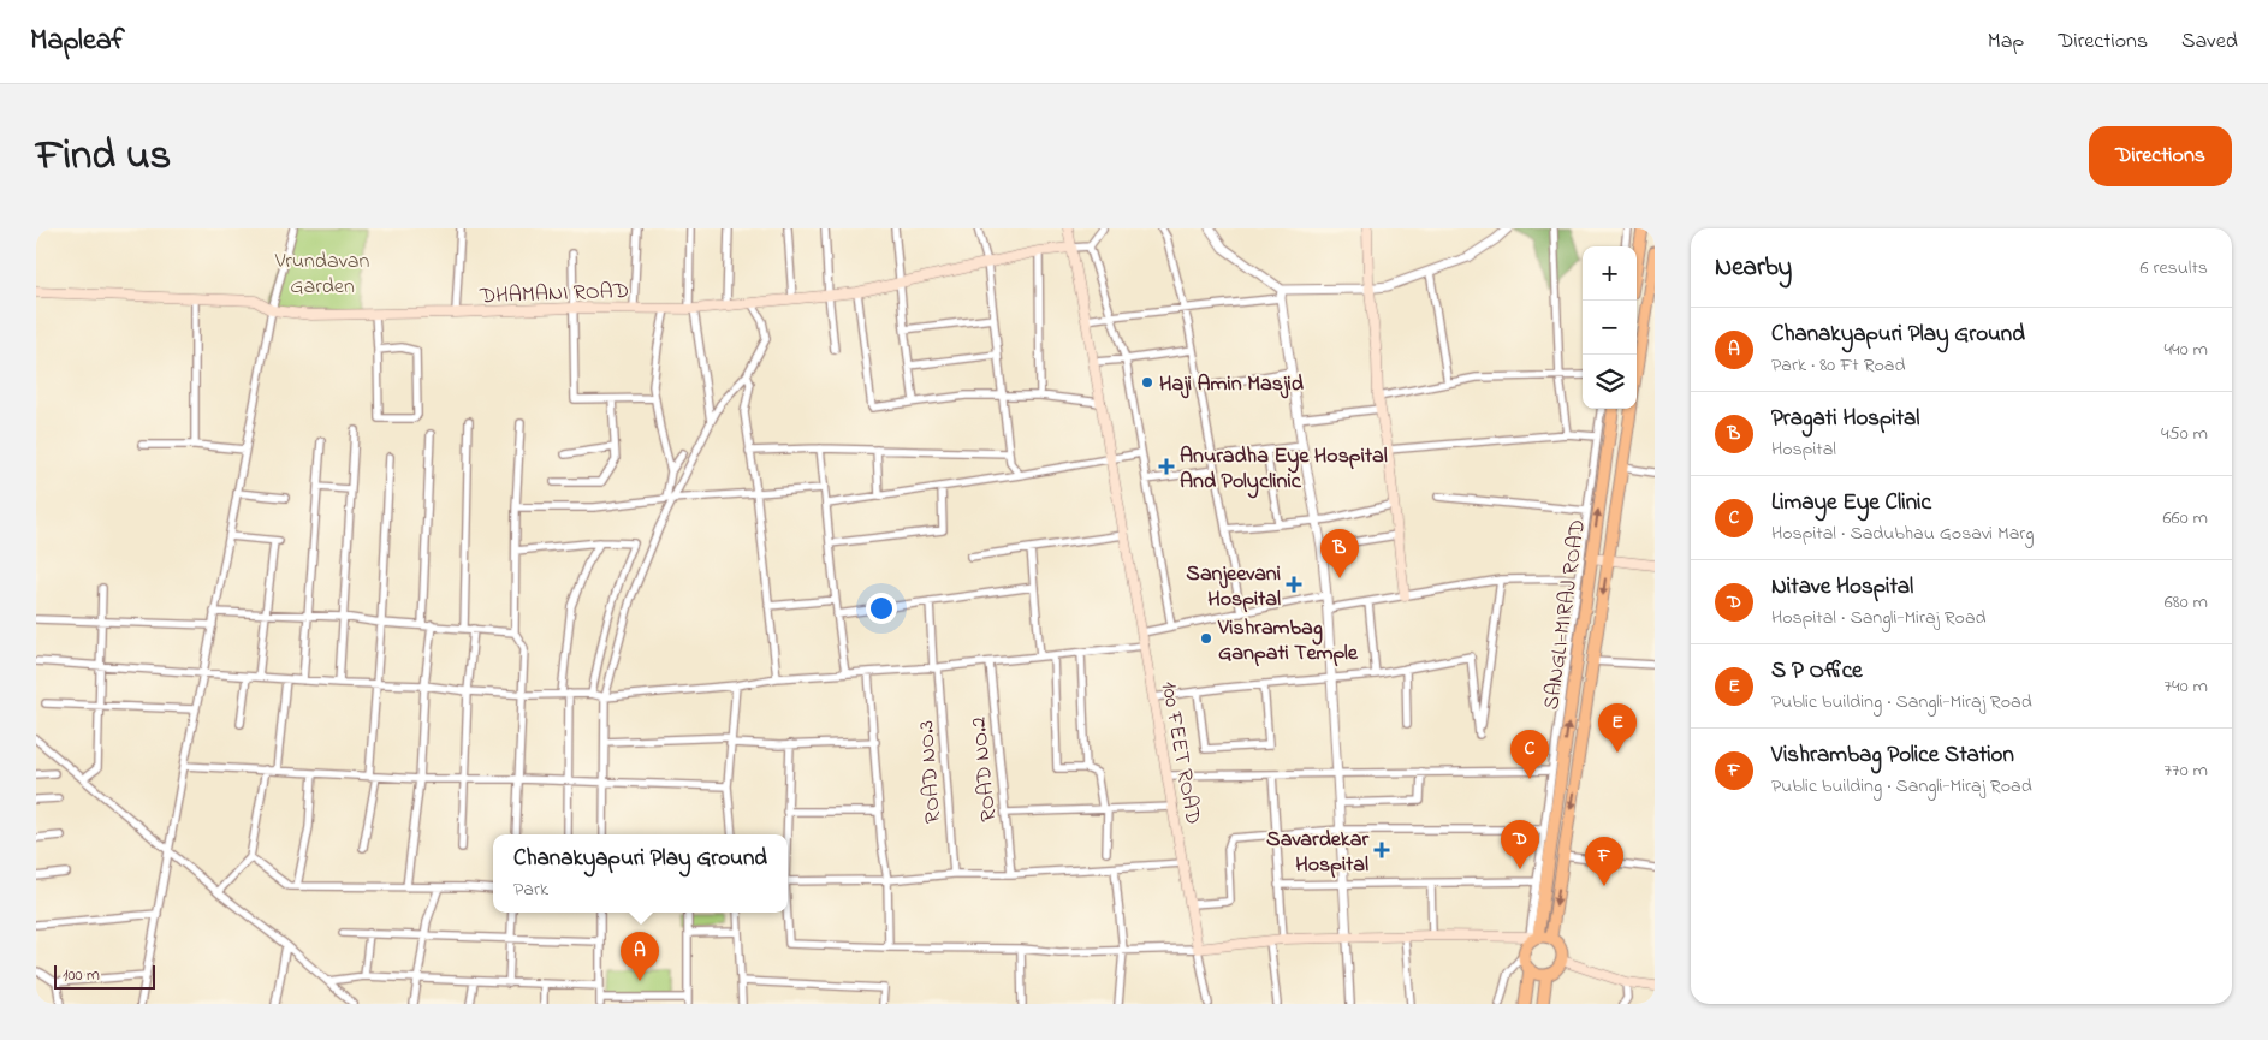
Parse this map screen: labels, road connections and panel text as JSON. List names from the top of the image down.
{
  "streets": {
    "highway": ["SANGLI-MIRAJ ROAD"],
    "main road": ["DHAMANI ROAD", "100 FEET ROAD"],
    "street": ["ROAD NO.2", "ROAD NO.3"]
  },
  "crossings": [
    ["DHAMANI ROAD", "100 FEET ROAD"]
  ],
  "parks": ["Vrundavan Garden"],
  "places": {
    "other": ["Haji Amin Masjid", "Vishrambag Ganpati Temple"],
    "health": ["Anuradha Eye Hospital And Polyclinic", "Sanjeevani Hospital", "Savardekar Hospital"]
  },
  "scale_bar": "100 m",
  "page": {
    "header": "Mapleaf",
    "nav": ["Map", "Directions", "Saved"],
    "title": "Find us",
    "buttons": "Directions",
    "heading": ["Nearby", "6 results"],
    "map_buttons": ["+", "−"],
    "list": [
      {
        "mark": "A",
        "name": "Chanakyapuri Play Ground",
        "note": "Park · 80 Ft Road",
        "value": "440 m"
      },
      {
        "mark": "B",
        "name": "Pragati Hospital",
        "note": "Hospital",
        "value": "450 m"
      },
      {
        "mark": "C",
        "name": "Limaye Eye Clinic",
        "note": "Hospital · Sadubhau Gosavi Marg",
        "value": "660 m"
      },
      {
        "mark": "D",
        "name": "Nitave Hospital",
        "note": "Hospital · Sangli-Miraj Road",
        "value": "680 m"
      },
      {
        "mark": "E",
        "name": "S P Office",
        "note": "Public building · Sangli-Miraj Road",
        "value": "740 m"
      },
      {
        "mark": "F",
        "name": "Vishrambag Police Station",
        "note": "Public building · Sangli-Miraj Road",
        "value": "770 m"
      }
    ],
    "pins": [
      "B",
      "E",
      "C",
      "D",
      "F",
      "A"
    ],
    "popup": ["Chanakyapuri Play Ground", "Park"],
    "scale": "100 m"
  }
}
